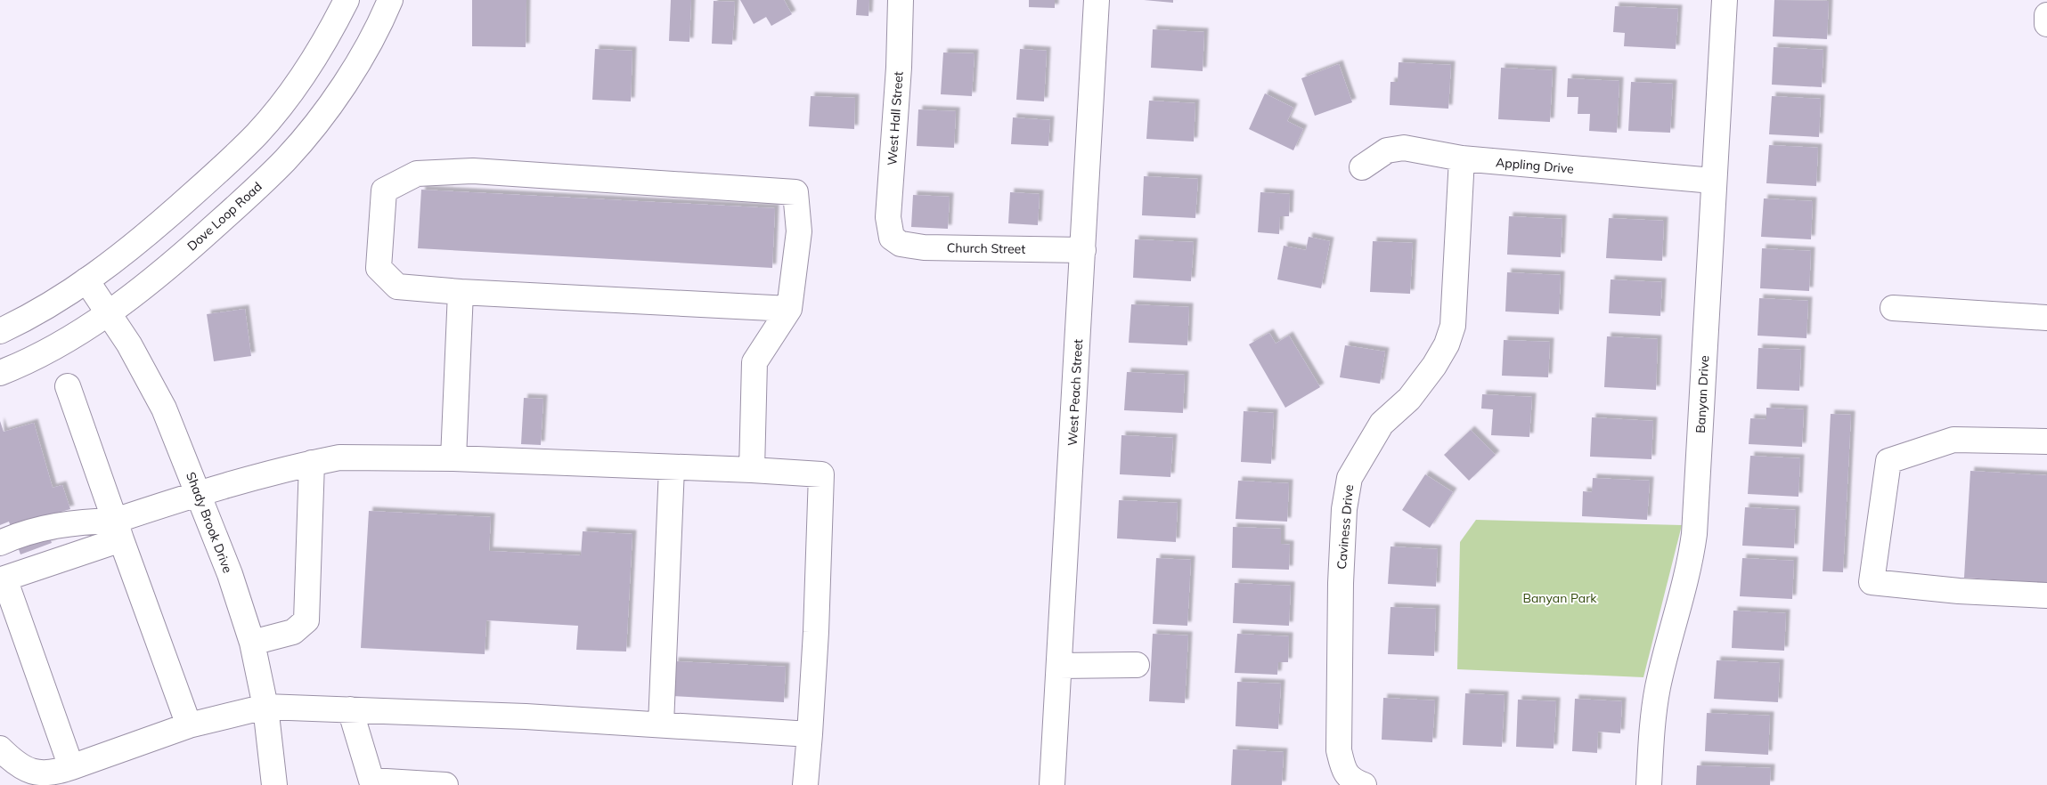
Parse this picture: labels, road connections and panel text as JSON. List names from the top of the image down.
{
  "streets": {
    "street": [
      "West Hall Street",
      "Appling Drive",
      "Dove Loop Road",
      "Church Street",
      "West Peach Street",
      "Banyan Drive",
      "Shady Brook Drive",
      "Caviness Drive"
    ]
  },
  "crossings": [
    ["West Hall Street", "Church Street"],
    ["Appling Drive", "Banyan Drive"],
    ["Appling Drive", "Caviness Drive"],
    ["Dove Loop Road", "Shady Brook Drive"],
    ["Church Street", "West Peach Street"]
  ],
  "parks": ["Banyan Park"]
}
